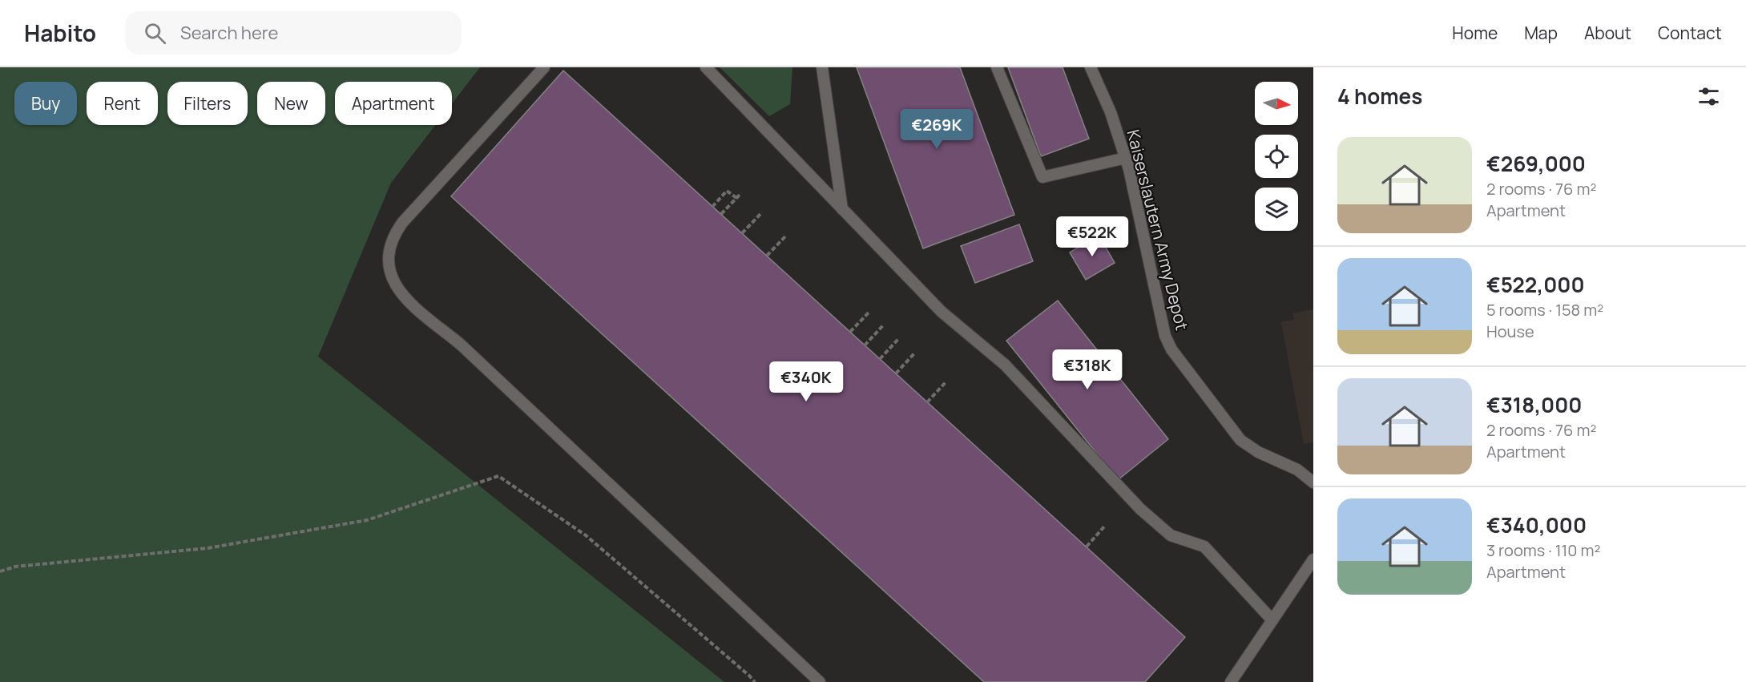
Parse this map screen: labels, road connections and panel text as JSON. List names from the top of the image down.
{
  "streets": {
    "lane": ["Kaiserslautern Army Depot"]
  },
  "north": "right",
  "page": {
    "header": "Habito",
    "search": "Search here",
    "nav": [
      "Home",
      "Map",
      "About",
      "Contact"
    ],
    "heading": "4 homes",
    "chip": [
      "Buy",
      "Rent",
      "Filters",
      "New",
      "Apartment"
    ],
    "price": [
      "€269K",
      "€522K",
      "€318K",
      "€340K"
    ],
    "list": [
      {
        "name": "€269,000",
        "note": "2 rooms · 76 m² · Apartment"
      },
      {
        "name": "€522,000",
        "note": "5 rooms · 158 m² · House"
      },
      {
        "name": "€318,000",
        "note": "2 rooms · 76 m² · Apartment"
      },
      {
        "name": "€340,000",
        "note": "3 rooms · 110 m² · Apartment"
      }
    ]
  }
}
